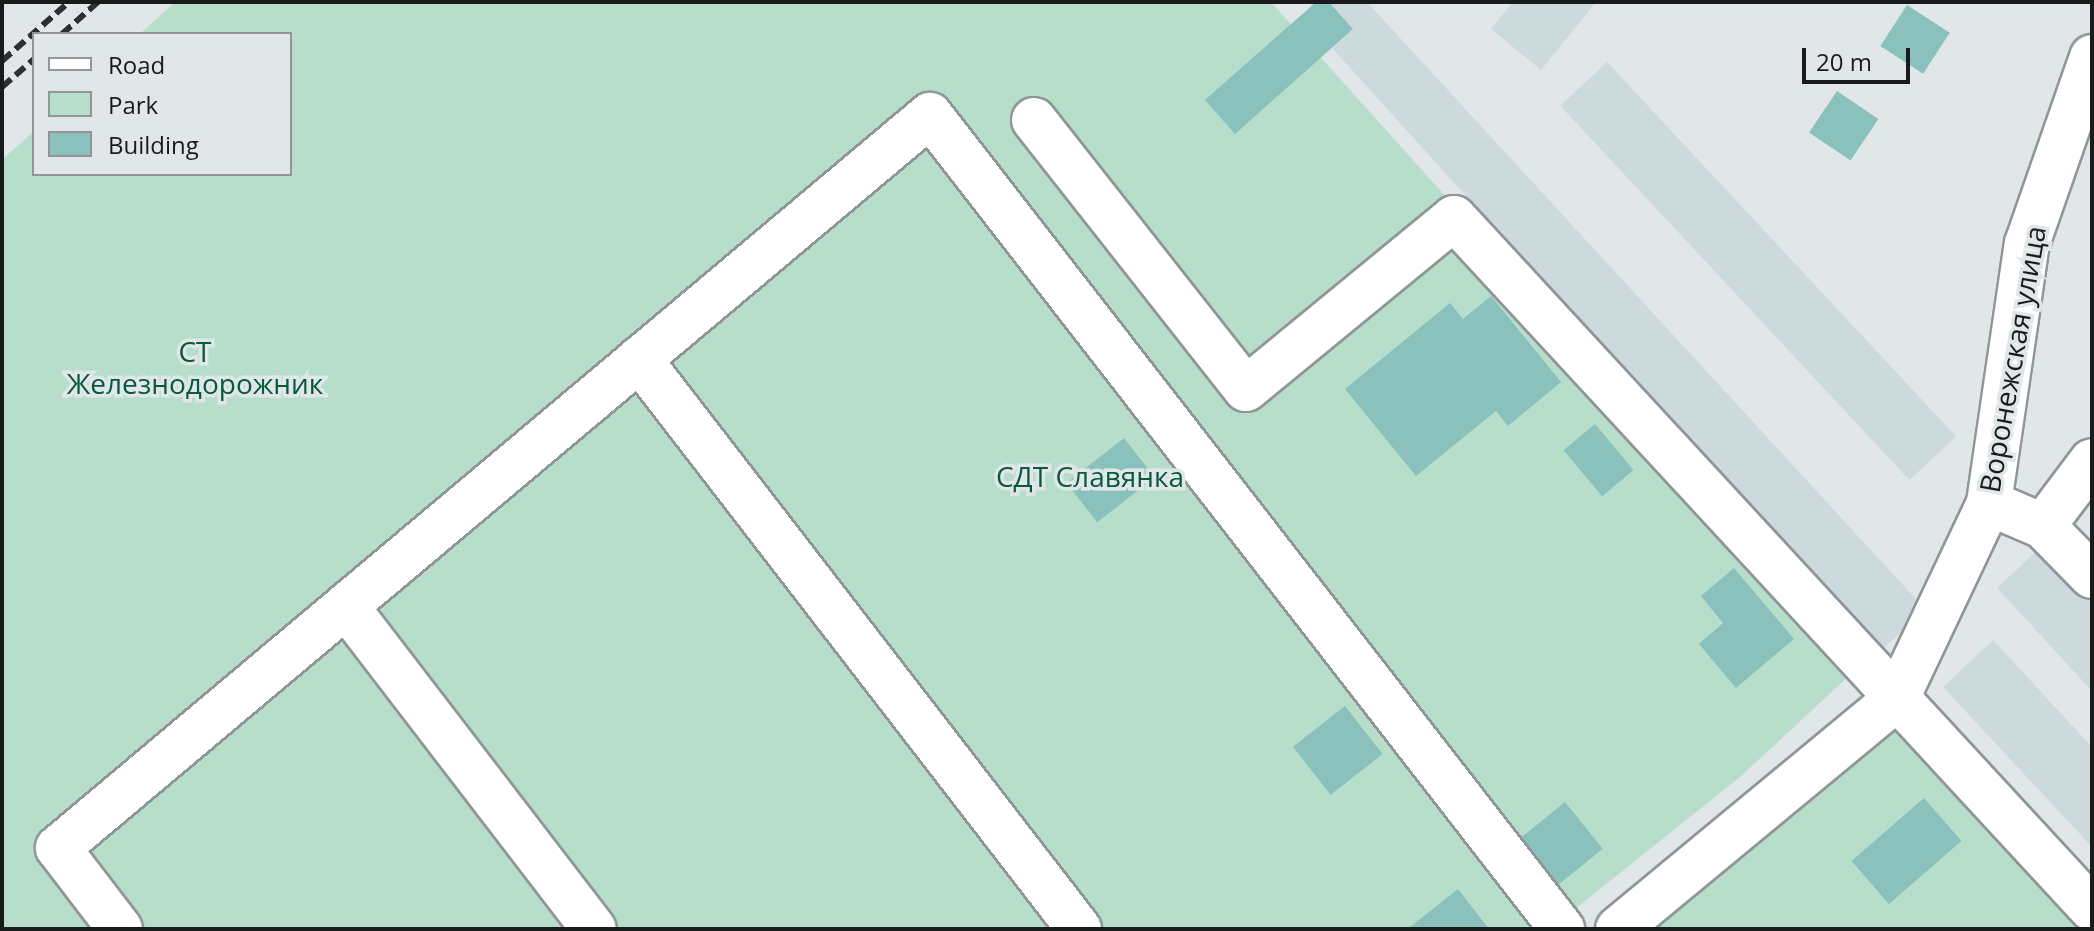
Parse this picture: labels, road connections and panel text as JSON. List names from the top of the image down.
{
  "streets": {
    "street": ["Воронежская улица"]
  },
  "parks": ["СТ Железнодорожник", "СДТ Славянка"],
  "legend": ["Road", "Park", "Building"],
  "scale_bar": "20 m"
}
